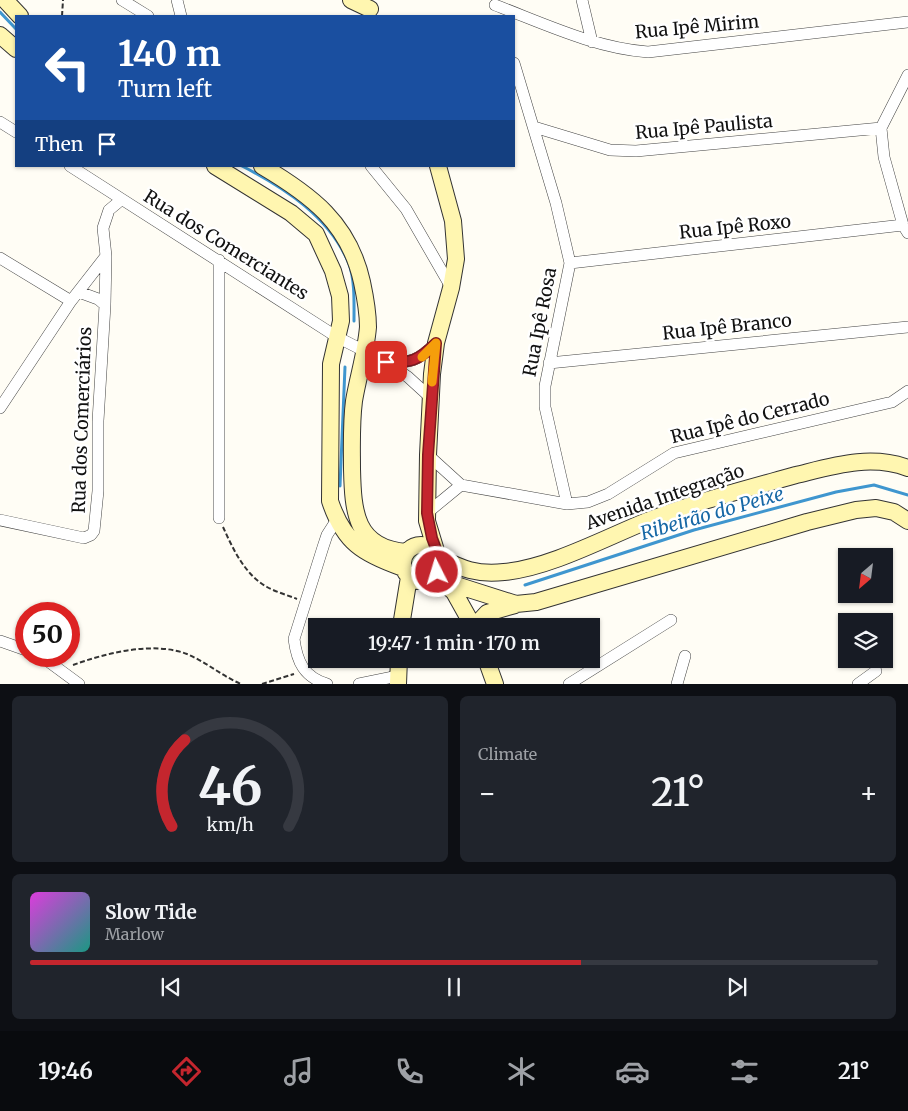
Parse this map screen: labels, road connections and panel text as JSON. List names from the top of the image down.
{
  "streets": {
    "street": [
      "Rua Ipê Mirim",
      "Rua Ipê Paulista",
      "Rua Ipê Roxo",
      "Rua dos Comerciantes",
      "Rua Ipê Rosa",
      "Rua Ipê Branco",
      "Rua Ipê do Cerrado",
      "Rua dos Comerciários",
      "Avenida Integração"
    ]
  },
  "crossings": [
    ["Rua Ipê Paulista", "Rua Ipê Rosa"],
    ["Rua Ipê Roxo", "Rua Ipê Rosa"],
    ["Rua dos Comerciantes", "Rua dos Comerciários"],
    ["Rua Ipê Rosa", "Rua Ipê Branco"],
    ["Rua Ipê Rosa", "Rua Ipê do Cerrado"]
  ],
  "water": ["Ribeirão do Peixe"],
  "north": "bottom left",
  "page": {
    "turn": ["140 m", "Turn left"],
    "then": "Then",
    "limit": "50",
    "trip": "19:47 · 1 min · 170 m",
    "tile": "Climate",
    "heat": ["−", "21°", "+"],
    "song": ["Slow Tide", "Marlow"],
    "tabs": ["19:46", "21°"],
    "gauge": ["46", "km/h"]
  }
}
